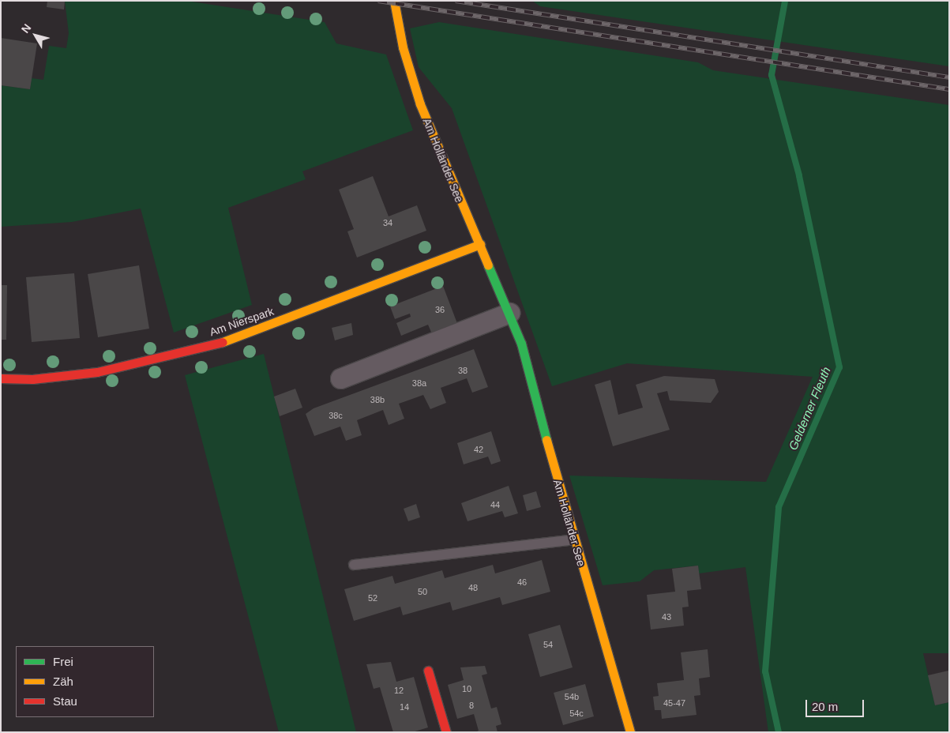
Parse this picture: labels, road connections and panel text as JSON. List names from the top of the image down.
{
  "streets": {
    "street": ["Am Holländer See", "Am Nierspark"]
  },
  "crossings": [
    ["Am Holländer See", "Am Nierspark"]
  ],
  "water": ["Gelderner Fleuth"],
  "house_numbers": [
    "34",
    "36",
    "38",
    "38a",
    "38b",
    "38c",
    "42",
    "44",
    "46",
    "48",
    "50",
    "52",
    "43",
    "54",
    "10",
    "12",
    "54b",
    "45-47",
    "8",
    "14",
    "54c"
  ],
  "legend": ["Frei", "Zäh", "Stau"],
  "scale_bar": "20 m",
  "north": "top left"
}
